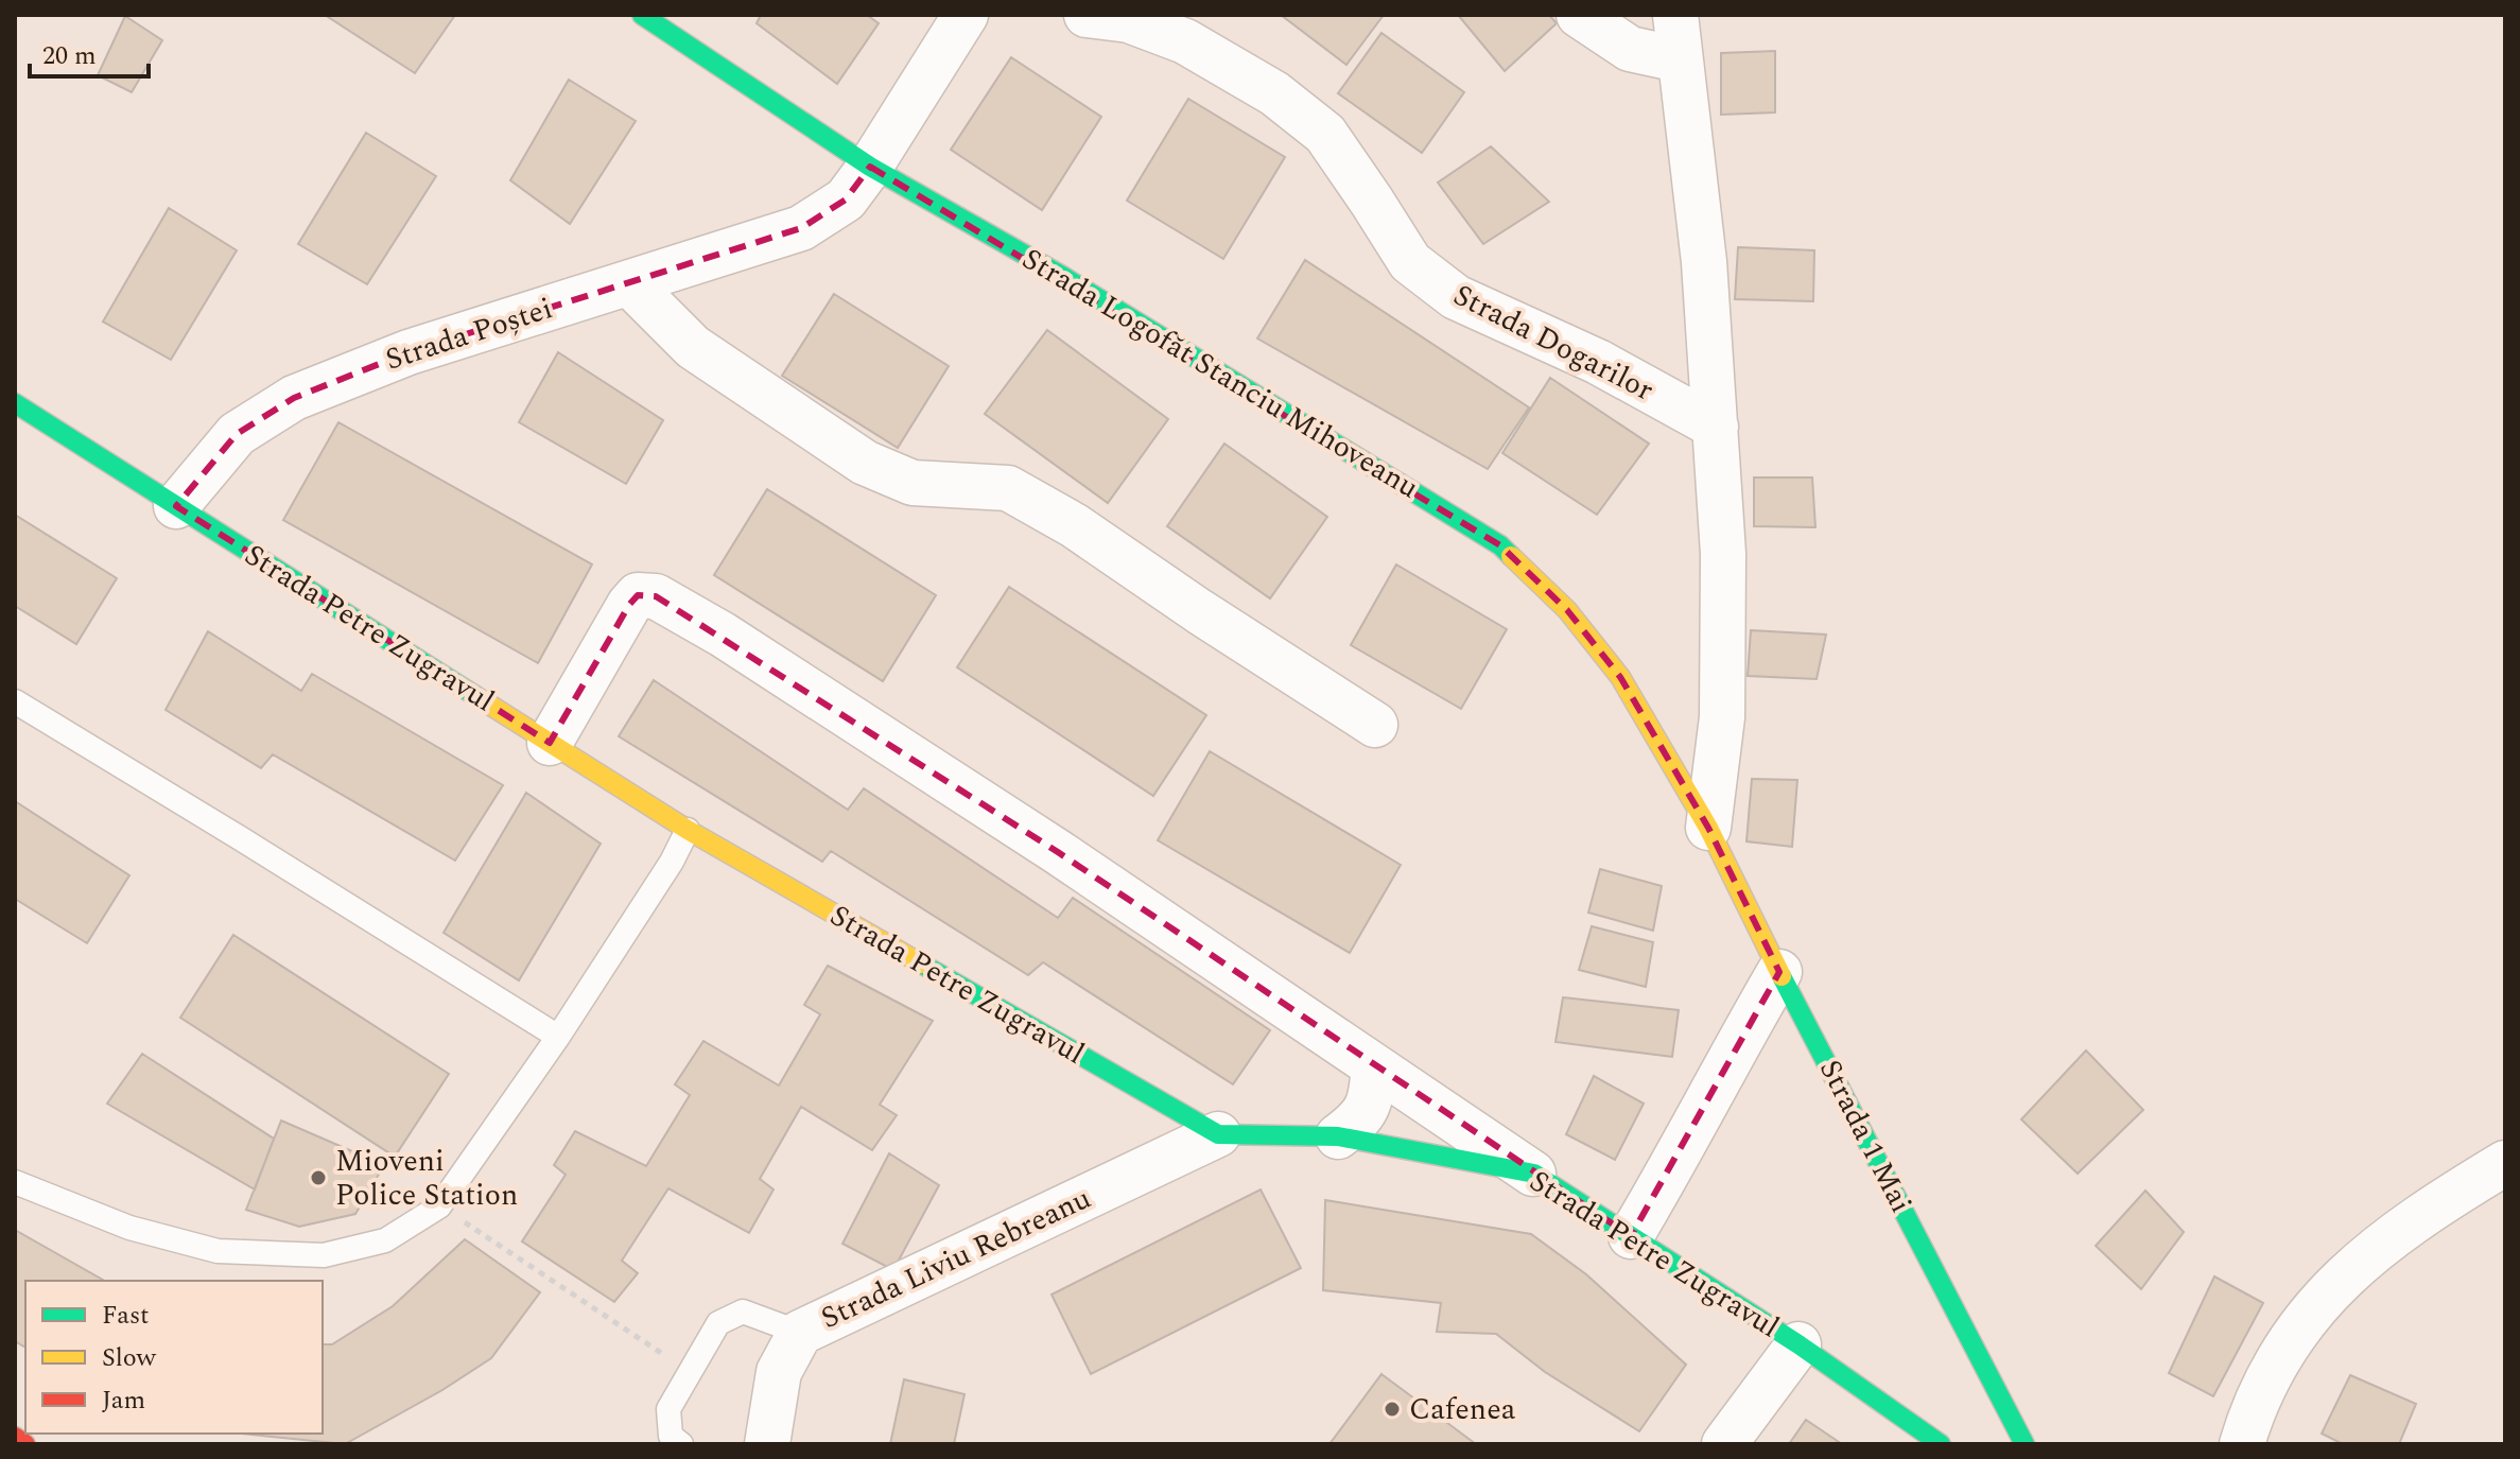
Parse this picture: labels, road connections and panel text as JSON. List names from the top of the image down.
{
  "streets": {
    "street": [
      "Strada Poștei",
      "Strada Dogarilor",
      "Strada Logofăt Stanciu Mihoveanu",
      "Strada Petre Zugravul",
      "Strada 1 Mai",
      "Strada Liviu Rebreanu"
    ]
  },
  "crossings": [
    ["Strada Poștei", "Strada Logofăt Stanciu Mihoveanu"],
    ["Strada Poștei", "Strada Petre Zugravul"],
    ["Strada Logofăt Stanciu Mihoveanu", "Strada 1 Mai"],
    ["Strada Petre Zugravul", "Strada Liviu Rebreanu"]
  ],
  "places": ["Mioveni Police Station", "Cafenea"],
  "legend": ["Fast", "Slow", "Jam"],
  "scale_bar": "20 m"
}
